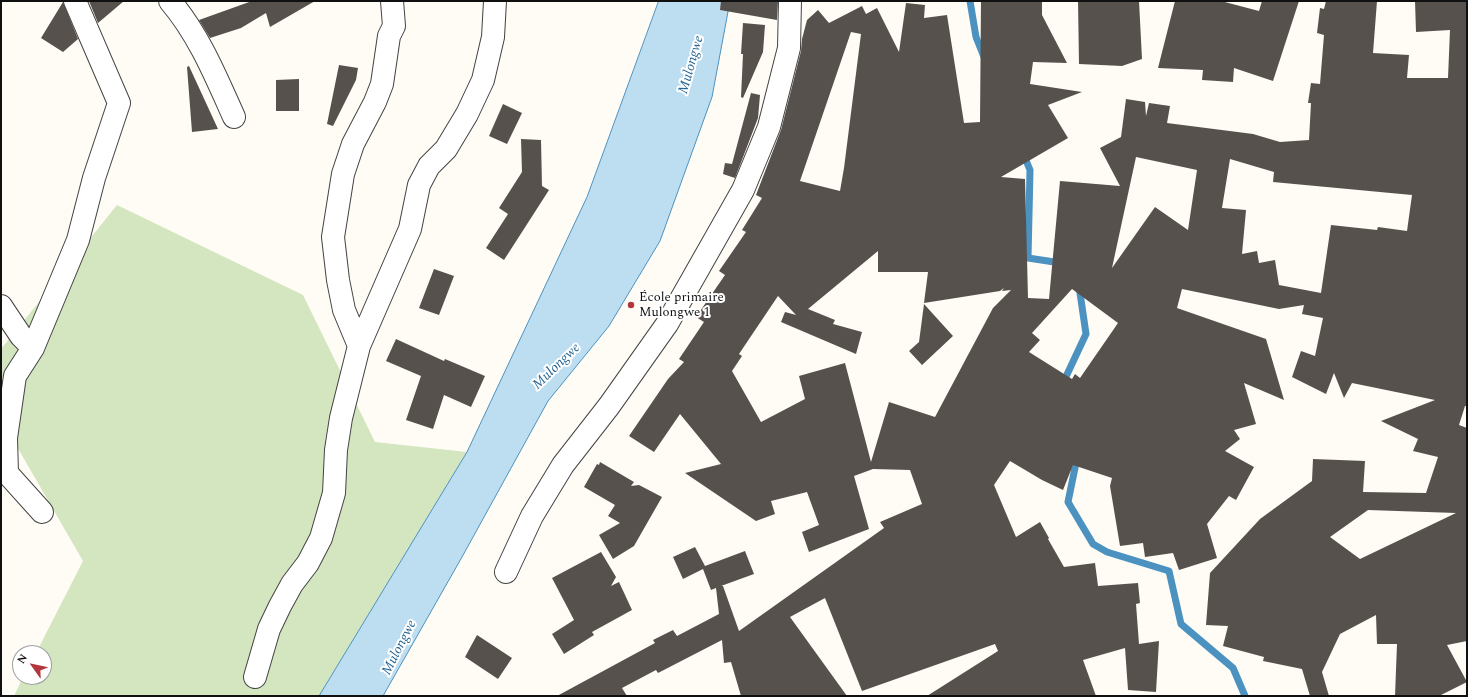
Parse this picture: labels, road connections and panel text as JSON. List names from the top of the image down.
{
  "water": ["Mulongwe"],
  "places": ["École primaire Mulongwe 1"],
  "north": "top left"
}
